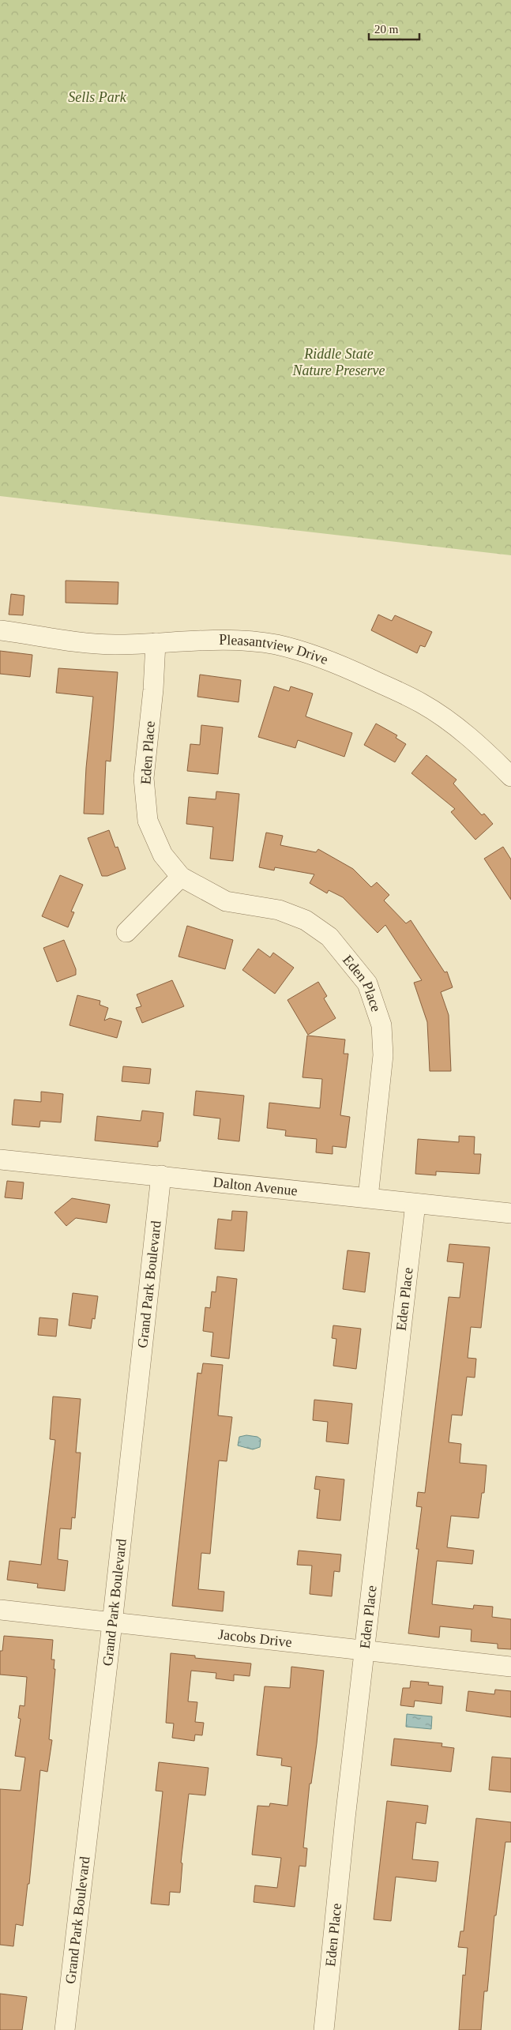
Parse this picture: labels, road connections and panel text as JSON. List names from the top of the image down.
{
  "streets": {
    "street": [
      "Pleasantview Drive",
      "Eden Place",
      "Dalton Avenue",
      "Grand Park Boulevard",
      "Jacobs Drive"
    ]
  },
  "crossings": [
    ["Pleasantview Drive", "Eden Place"],
    ["Eden Place", "Dalton Avenue"],
    ["Eden Place", "Jacobs Drive"],
    ["Dalton Avenue", "Grand Park Boulevard"],
    ["Grand Park Boulevard", "Jacobs Drive"]
  ],
  "parks": ["Sells Park", "Riddle State Nature Preserve"],
  "scale_bar": "20 m"
}
